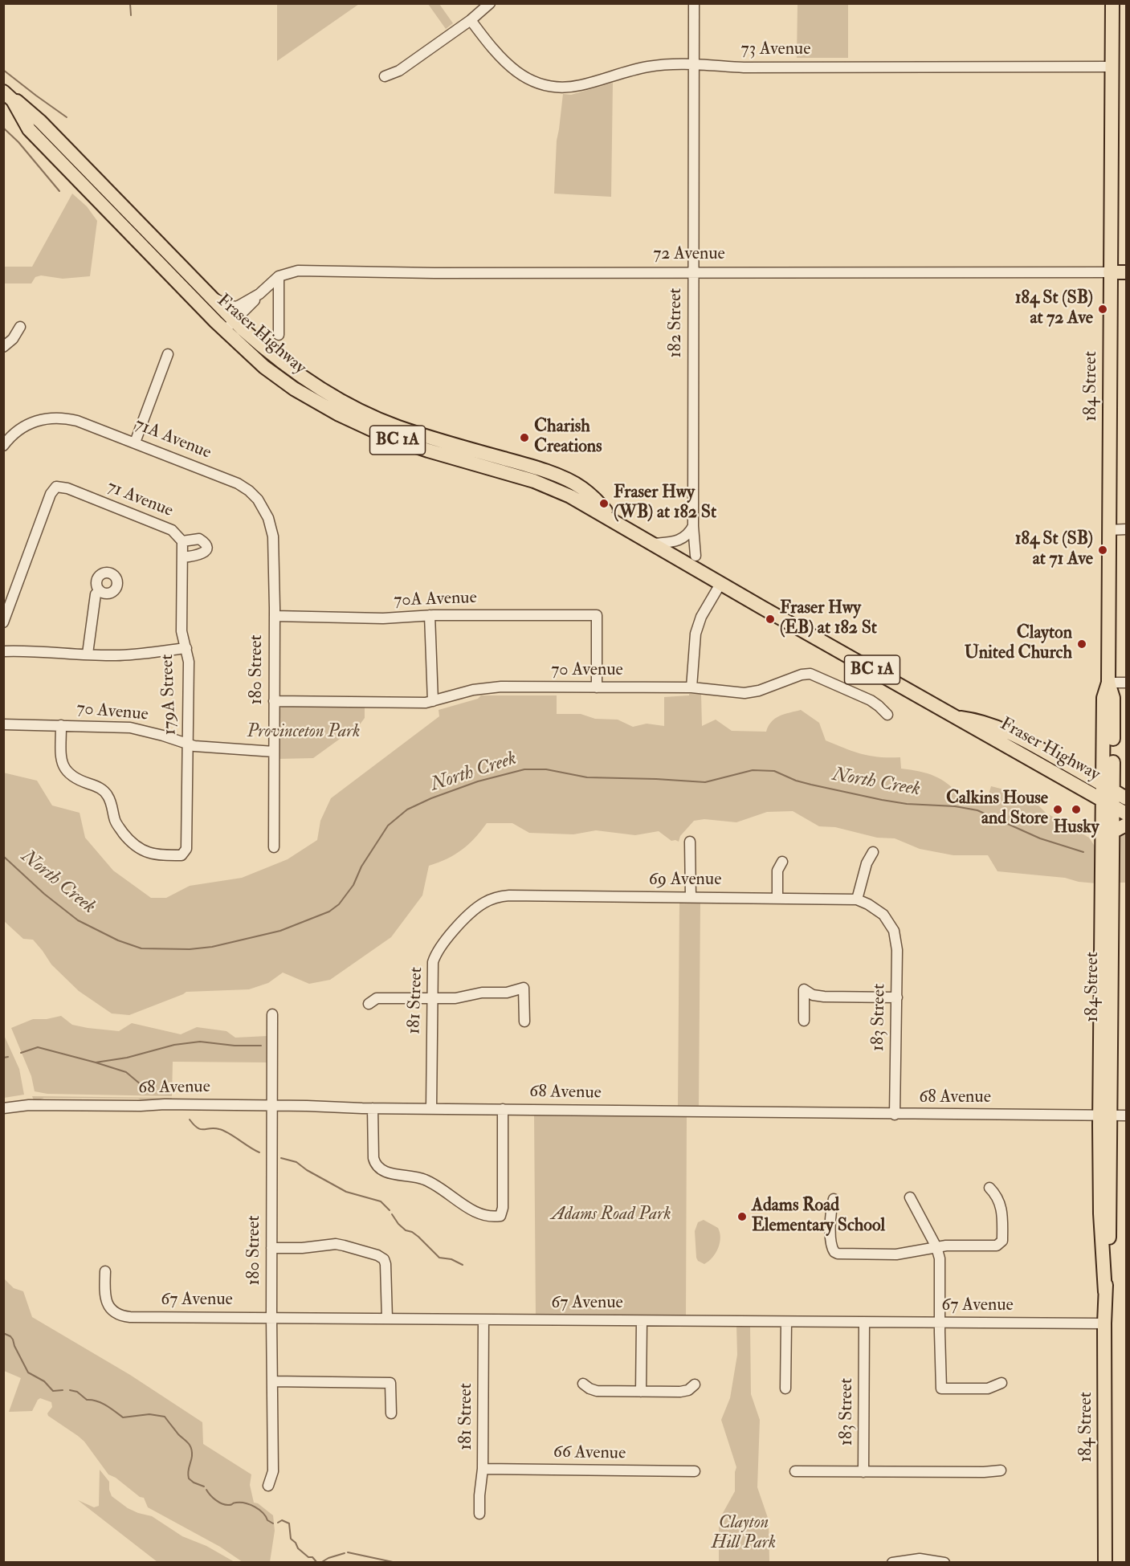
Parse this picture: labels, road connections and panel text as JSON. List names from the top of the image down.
{
  "streets": {
    "main road": [
      "72 Avenue",
      "Fraser Highway",
      "184 Street",
      "BC 1A"
    ],
    "street": [
      "73 Avenue",
      "182 Street",
      "71A Avenue",
      "71 Avenue",
      "70A Avenue",
      "180 Street",
      "70 Avenue",
      "179A Street",
      "69 Avenue",
      "181 Street",
      "183 Street",
      "68 Avenue",
      "67 Avenue",
      "66 Avenue"
    ]
  },
  "crossings": [
    ["73 Avenue", "182 Street"],
    ["73 Avenue", "184 Street"],
    ["72 Avenue", "182 Street"],
    ["72 Avenue", "Fraser Highway"],
    ["72 Avenue", "184 Street"],
    ["Fraser Highway", "184 Street"],
    ["184 Street", "68 Avenue"],
    ["184 Street", "67 Avenue"],
    ["71A Avenue", "180 Street"],
    ["71 Avenue", "179A Street"],
    ["70A Avenue", "180 Street"],
    ["70A Avenue", "70 Avenue"],
    ["180 Street", "70 Avenue"],
    ["180 Street", "68 Avenue"],
    ["180 Street", "67 Avenue"],
    ["70 Avenue", "179A Street"],
    ["69 Avenue", "181 Street"],
    ["69 Avenue", "183 Street"],
    ["181 Street", "68 Avenue"],
    ["181 Street", "67 Avenue"],
    ["181 Street", "66 Avenue"],
    ["183 Street", "68 Avenue"],
    ["183 Street", "67 Avenue"]
  ],
  "water": ["North Creek"],
  "parks": ["Provinceton Park", "Adams Road Park", "Clayton Hill Park"],
  "places": [
    "184 St (SB) at 72 Ave",
    "Charish Creations",
    "Fraser Hwy (WB) at 182 St",
    "184 St (SB) at 71 Ave",
    "Fraser Hwy (EB) at 182 St",
    "Clayton United Church",
    "Calkins House and Store",
    "Husky",
    "Adams Road Elementary School"
  ]
}
